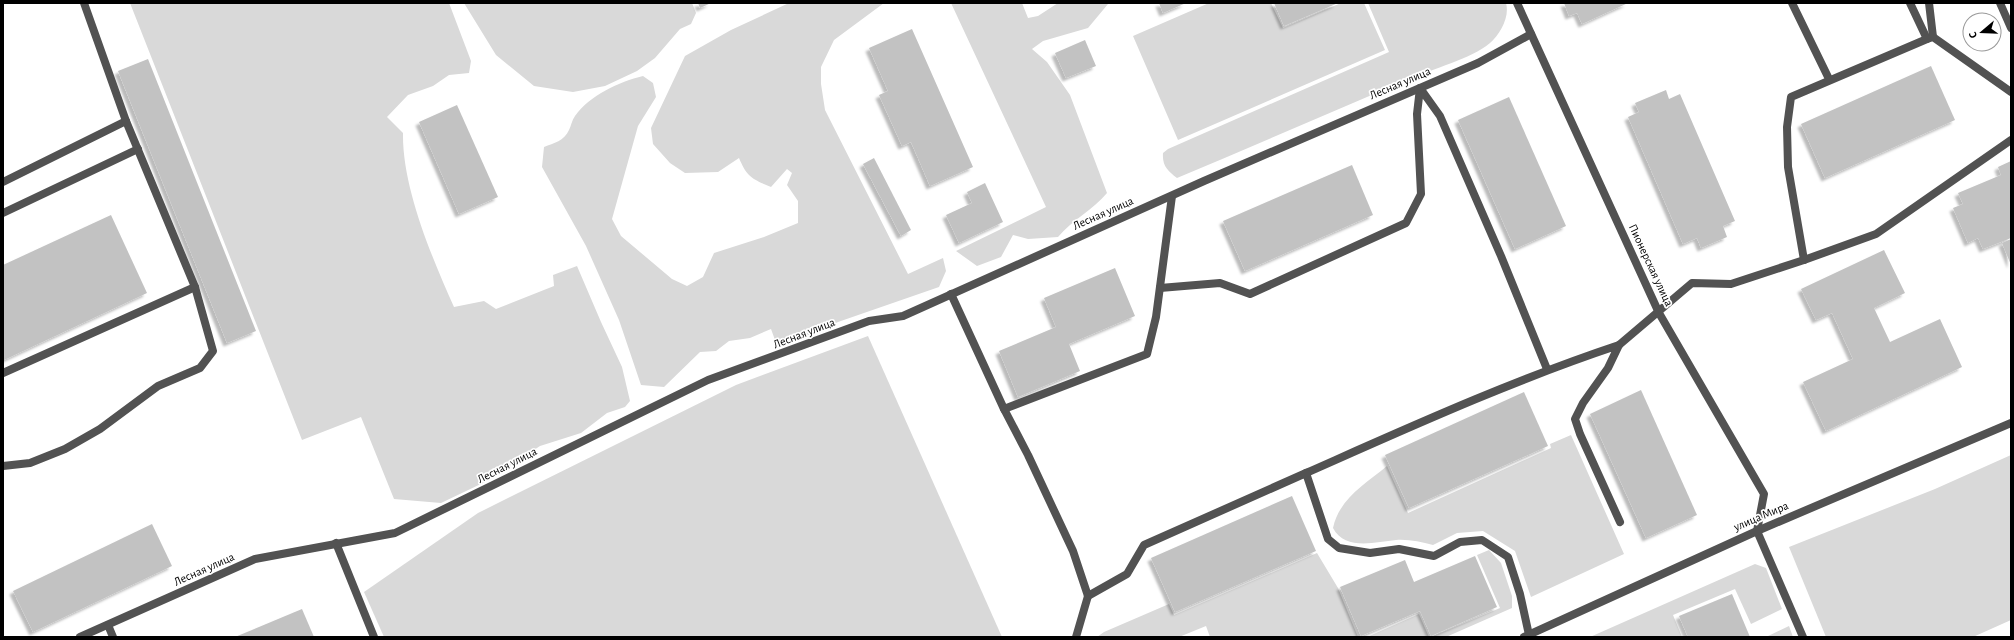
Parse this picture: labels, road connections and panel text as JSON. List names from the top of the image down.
{
  "streets": {
    "street": ["Лесная улица", "Пионерская улица", "улица Мира"]
  },
  "crossings": [
    ["Лесная улица", "Пионерская улица"],
    ["Пионерская улица", "улица Мира"]
  ],
  "north": "left"
}
